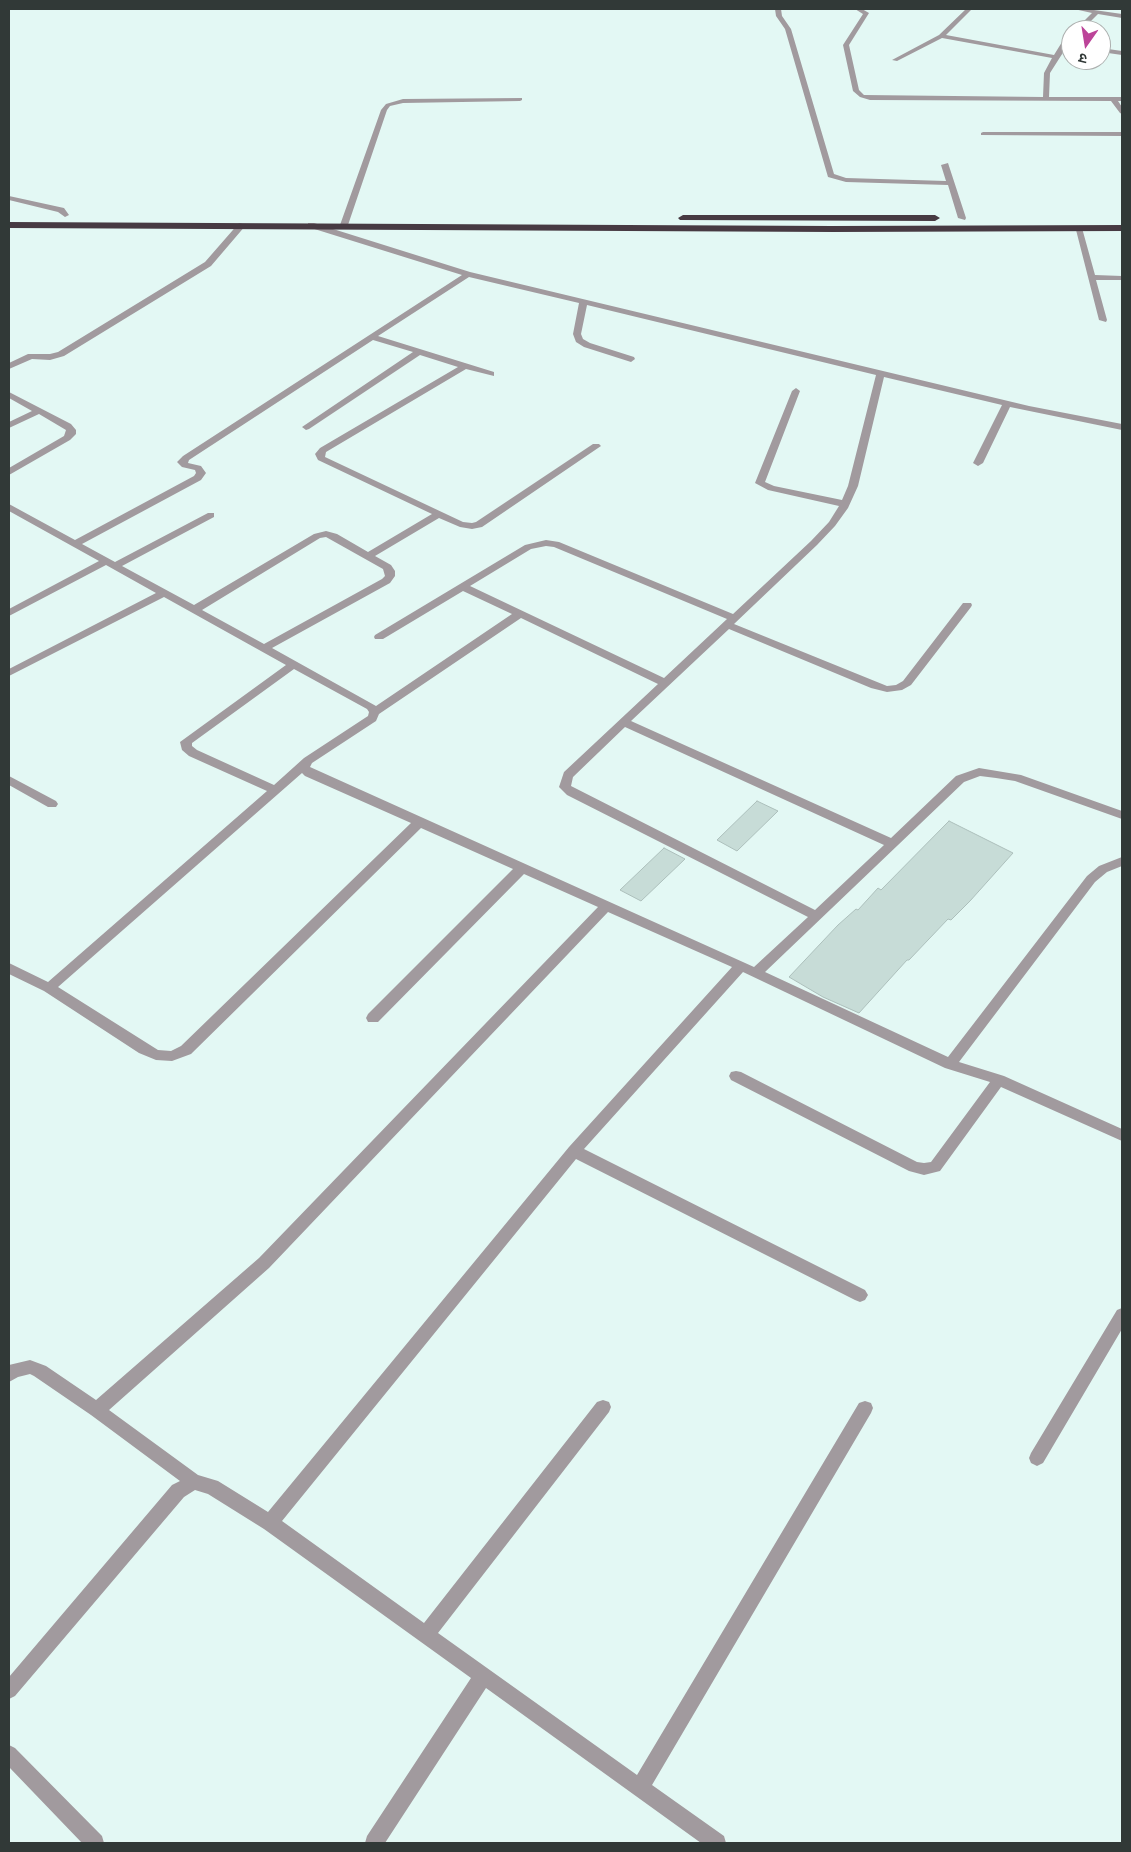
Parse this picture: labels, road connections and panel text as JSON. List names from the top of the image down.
{
  "north": "bottom"
}
